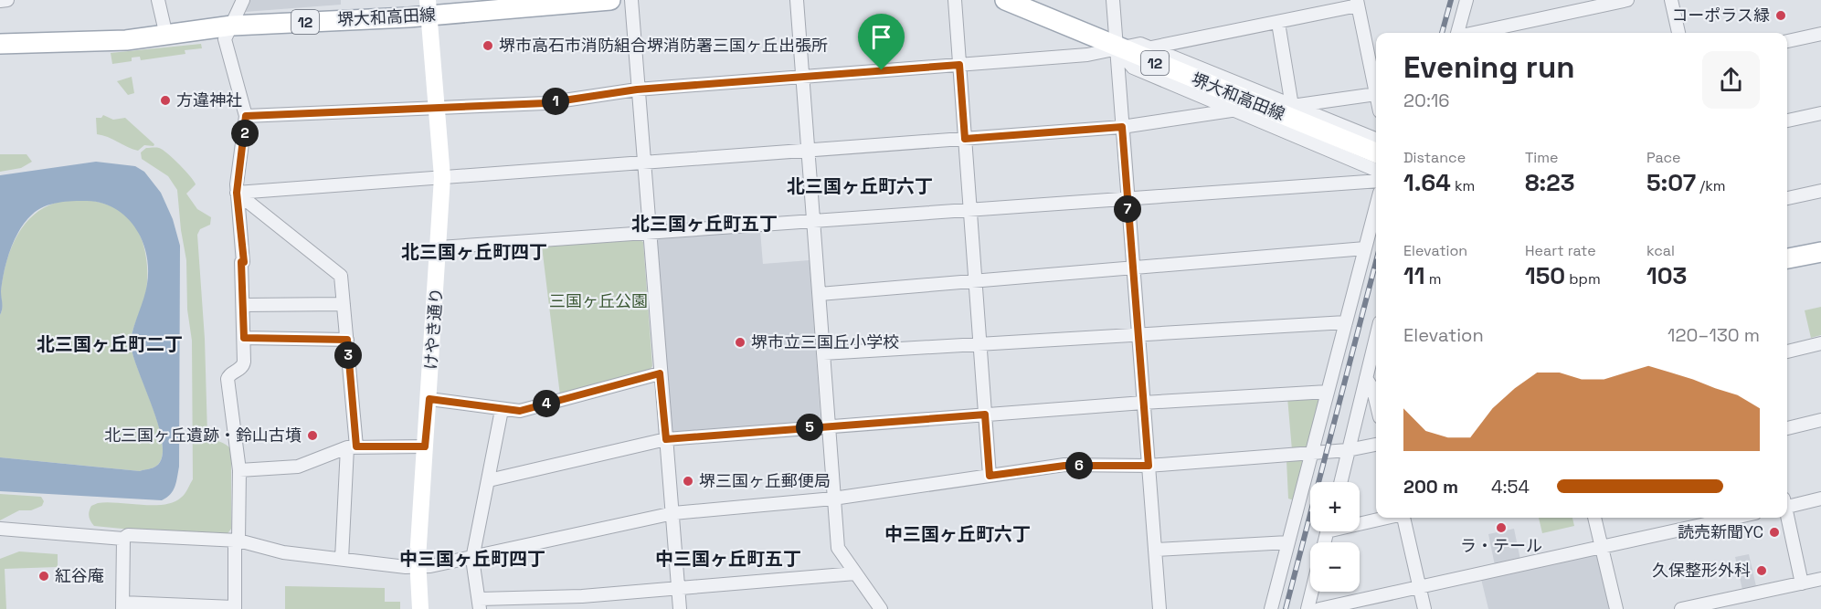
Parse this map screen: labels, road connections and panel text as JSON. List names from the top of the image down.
{
  "streets": {
    "main road": ["堺大和高田線", "12"],
    "street": ["けやき通り"]
  },
  "crossings": [
    ["堺大和高田線", "けやき通り"]
  ],
  "districts": [
    "北三国ヶ丘町六丁",
    "北三国ヶ丘町五丁",
    "北三国ヶ丘町四丁",
    "北三国ヶ丘町二丁",
    "中三国ヶ丘町六丁",
    "中三国ヶ丘町四丁",
    "中三国ヶ丘町五丁"
  ],
  "parks": ["三国ヶ丘公園"],
  "places": [
    "コーポラス緑",
    "堺市高石市消防組合堺消防署三国ヶ丘出張所",
    "方違神社",
    "堺市立三国丘小学校",
    "北三国ヶ丘遺跡・鈴山古墳",
    "堺三国ヶ丘郵便局",
    "ラ・テール",
    "読売新聞YC",
    "久保整形外科",
    "紅谷庵"
  ],
  "page": {
    "heading": ["Evening run", "20:16"],
    "pins": [
      "1",
      "2",
      "7",
      "3",
      "4",
      "5",
      "6"
    ],
    "stats": [
      ["Distance", "1.64 km"],
      ["Time", "8:23"],
      ["Pace", "5:07 /km"],
      ["Elevation", "11 m"],
      ["Heart rate", "150 bpm"],
      ["kcal", "103"]
    ],
    "chart": ["Elevation", "120–130 m"],
    "list": [
      {
        "name": "200 m",
        "note": "4:54"
      }
    ],
    "map_buttons": ["+", "−"]
  }
}
